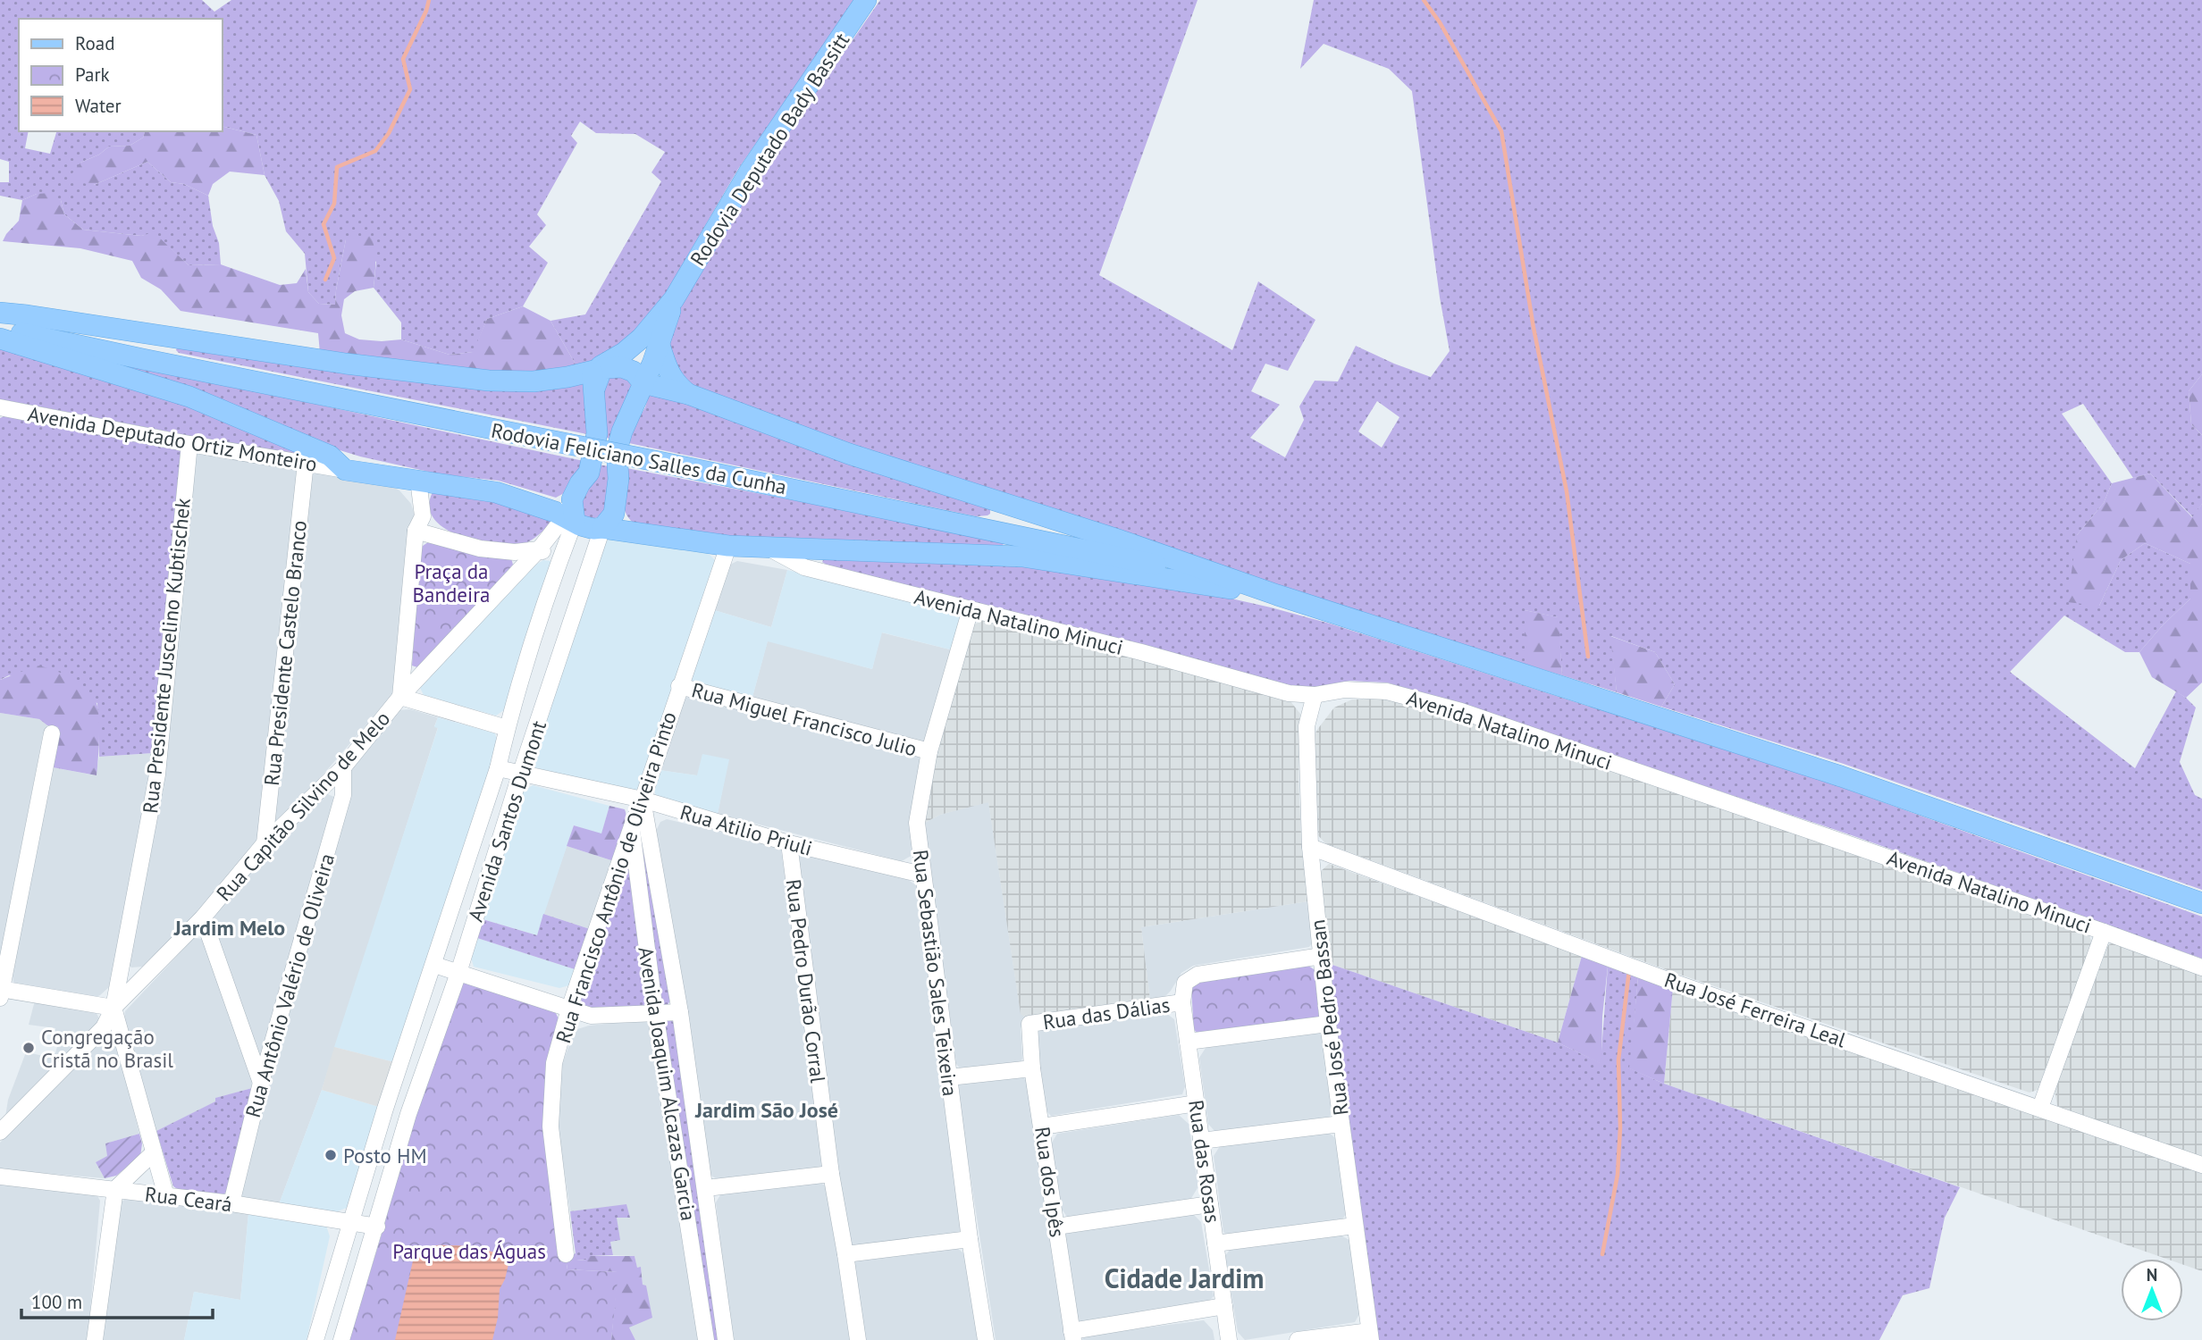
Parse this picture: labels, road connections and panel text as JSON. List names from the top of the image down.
{
  "streets": {
    "main road": ["Rodovia Deputado Bady Bassitt", "Rodovia Feliciano Salles da Cunha"],
    "street": [
      "Avenida Deputado Ortiz Monteiro",
      "Avenida Natalino Minuci",
      "Rua Presidente Castelo Branco",
      "Rua Presidente Juscelino Kubtischek",
      "Rua Miguel Francisco Julio",
      "Rua Capitão Silvino de Melo",
      "Avenida Santos Dumont",
      "Rua Atilio Priuli",
      "Rua Francisco Antônio de Oliveira Pinto",
      "Rua Sebastião Sales Teixeira",
      "Rua Pedro Durão Corral",
      "Rua Antônio Valério de Oliveira",
      "Rua José Ferreira Leal",
      "Rua das Dálias",
      "Rua José Pedro Bassan",
      "Avenida Joaquim Alcazas Garcia",
      "Rua das Rosas",
      "Rua dos Ipês",
      "Rua Ceará"
    ]
  },
  "crossings": [
    ["Rodovia Deputado Bady Bassitt", "Avenida Santos Dumont"],
    ["Avenida Deputado Ortiz Monteiro", "Rua Presidente Castelo Branco"],
    ["Avenida Deputado Ortiz Monteiro", "Rua Presidente Juscelino Kubtischek"],
    ["Avenida Natalino Minuci", "Rua Sebastião Sales Teixeira"],
    ["Avenida Natalino Minuci", "Rua José Pedro Bassan"],
    ["Rua Presidente Castelo Branco", "Rua Capitão Silvino de Melo"],
    ["Rua Presidente Juscelino Kubtischek", "Rua Capitão Silvino de Melo"],
    ["Rua Presidente Juscelino Kubtischek", "Rua Ceará"],
    ["Rua Miguel Francisco Julio", "Rua Francisco Antônio de Oliveira Pinto"],
    ["Rua Miguel Francisco Julio", "Rua Sebastião Sales Teixeira"],
    ["Rua Capitão Silvino de Melo", "Avenida Santos Dumont"],
    ["Rua Capitão Silvino de Melo", "Rua Antônio Valério de Oliveira"],
    ["Avenida Santos Dumont", "Rua Atilio Priuli"],
    ["Avenida Santos Dumont", "Rua Ceará"],
    ["Rua Atilio Priuli", "Rua Francisco Antônio de Oliveira Pinto"],
    ["Rua Atilio Priuli", "Rua Sebastião Sales Teixeira"],
    ["Rua Atilio Priuli", "Rua Pedro Durão Corral"],
    ["Rua Atilio Priuli", "Avenida Joaquim Alcazas Garcia"],
    ["Rua Francisco Antônio de Oliveira Pinto", "Avenida Joaquim Alcazas Garcia"],
    ["Rua Antônio Valério de Oliveira", "Rua Ceará"],
    ["Rua José Ferreira Leal", "Rua José Pedro Bassan"],
    ["Rua das Dálias", "Rua José Pedro Bassan"],
    ["Rua das Dálias", "Rua das Rosas"],
    ["Rua das Dálias", "Rua dos Ipês"]
  ],
  "districts": ["Jardim Melo", "Jardim São José", "Cidade Jardim"],
  "parks": ["Praça da Bandeira", "Parque das Águas"],
  "places": ["Congregação Cristã no Brasil", "Posto HM"],
  "legend": ["Road", "Park", "Water"],
  "scale_bar": "100 m",
  "north": "top"
}
